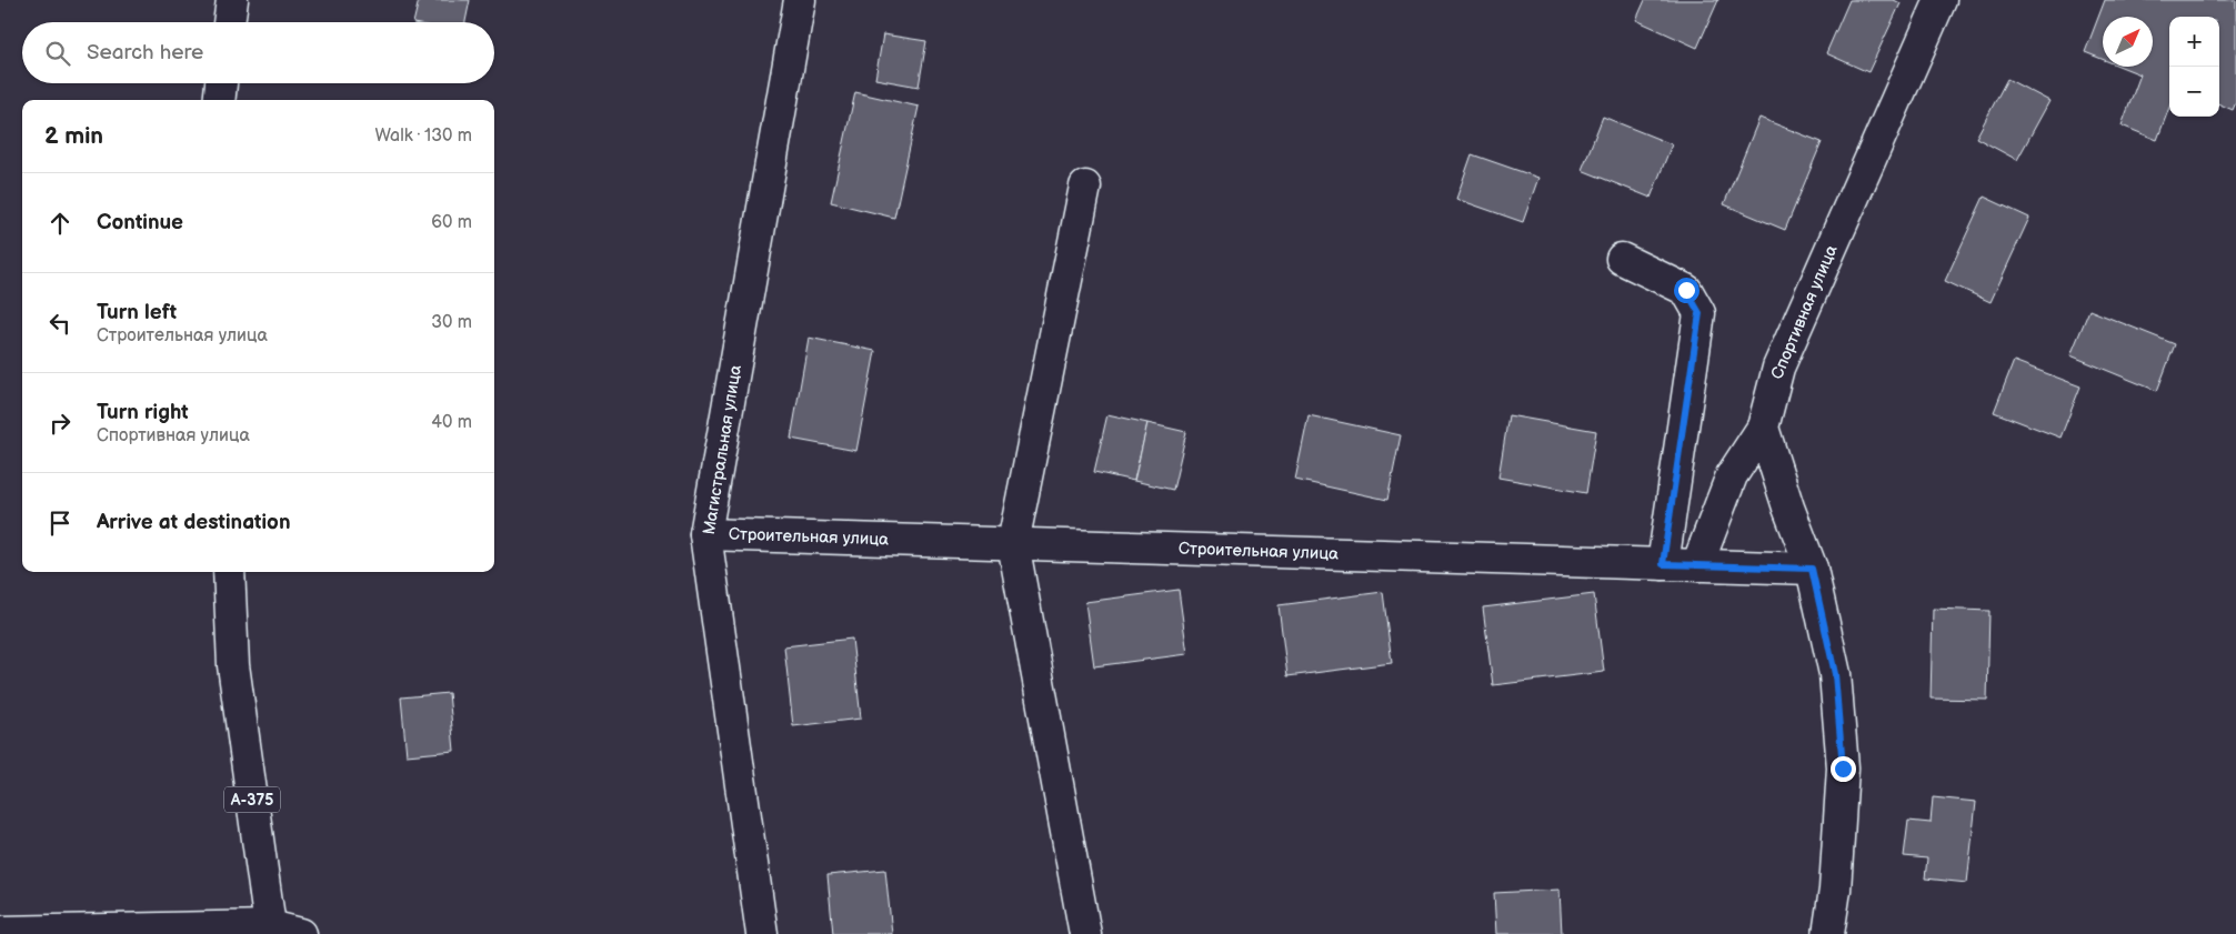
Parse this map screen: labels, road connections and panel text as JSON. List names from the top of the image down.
{
  "streets": {
    "main road": [
      "Спортивная улица",
      "Магистральная улица",
      "Строительная улица",
      "А-375"
    ]
  },
  "crossings": [
    ["Спортивная улица", "Строительная улица"],
    ["Магистральная улица", "Строительная улица"]
  ],
  "north": "top right",
  "page": {
    "map_buttons": ["+", "−"],
    "search": "Search here",
    "heading": ["2 min", "Walk · 130 m"],
    "list": [
      ["Continue", "60 m"],
      ["Turn left", "Строительная улица", "30 m"],
      ["Turn right", "Спортивная улица", "40 m"],
      "Arrive at destination"
    ]
  }
}
